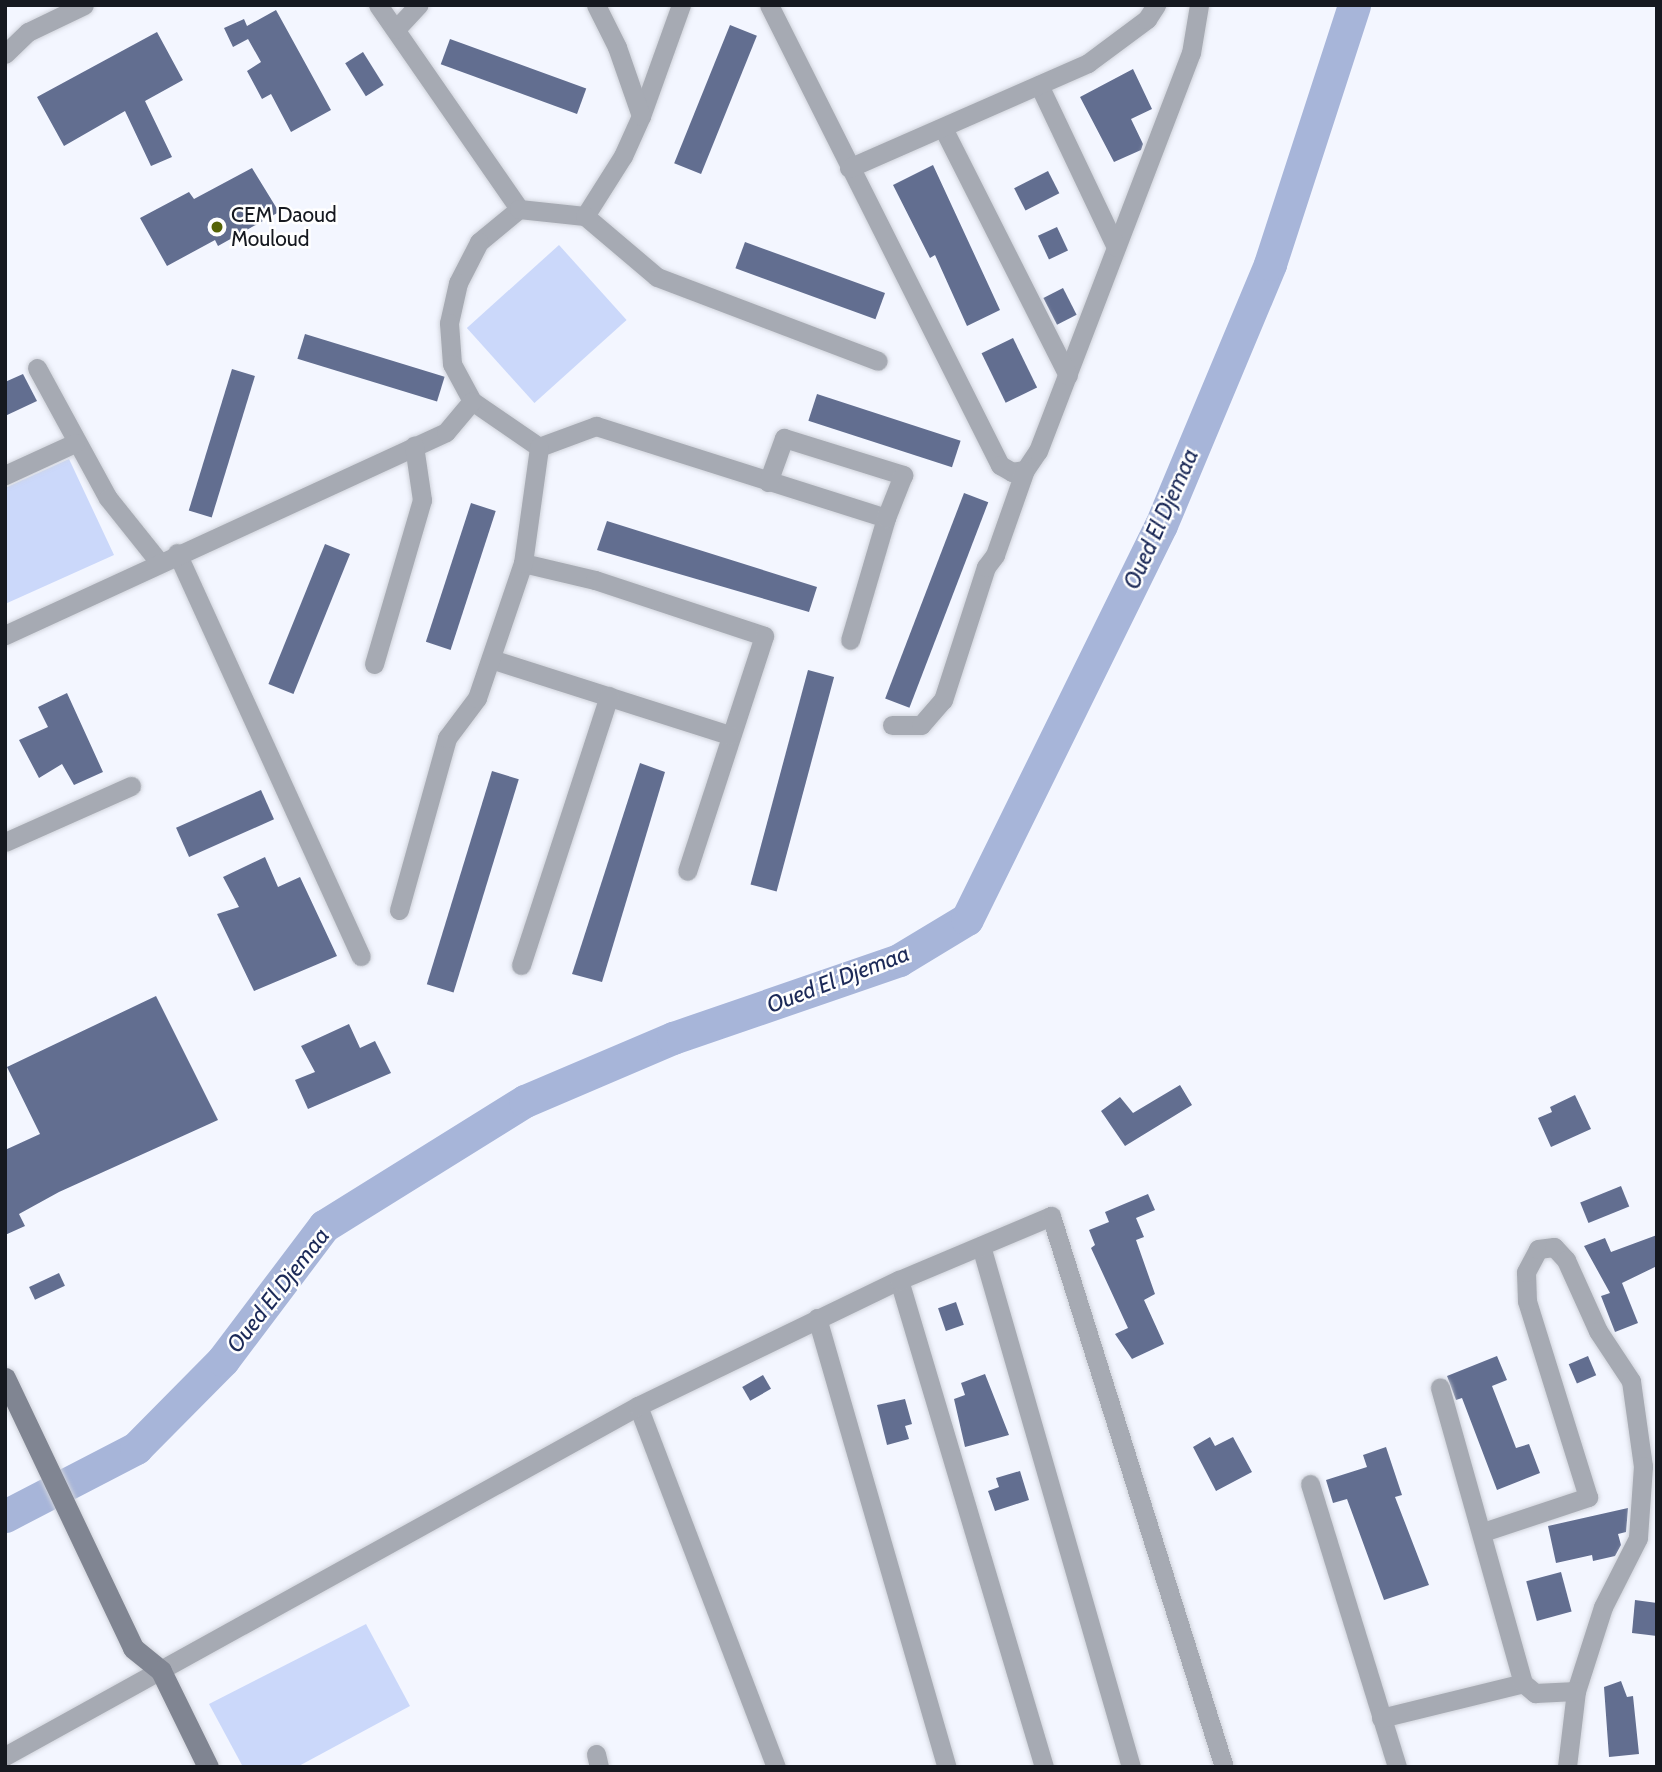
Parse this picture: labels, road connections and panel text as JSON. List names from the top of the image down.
{
  "water": ["Oued El Djemaa"],
  "places": ["CEM Daoud Mouloud"]
}
